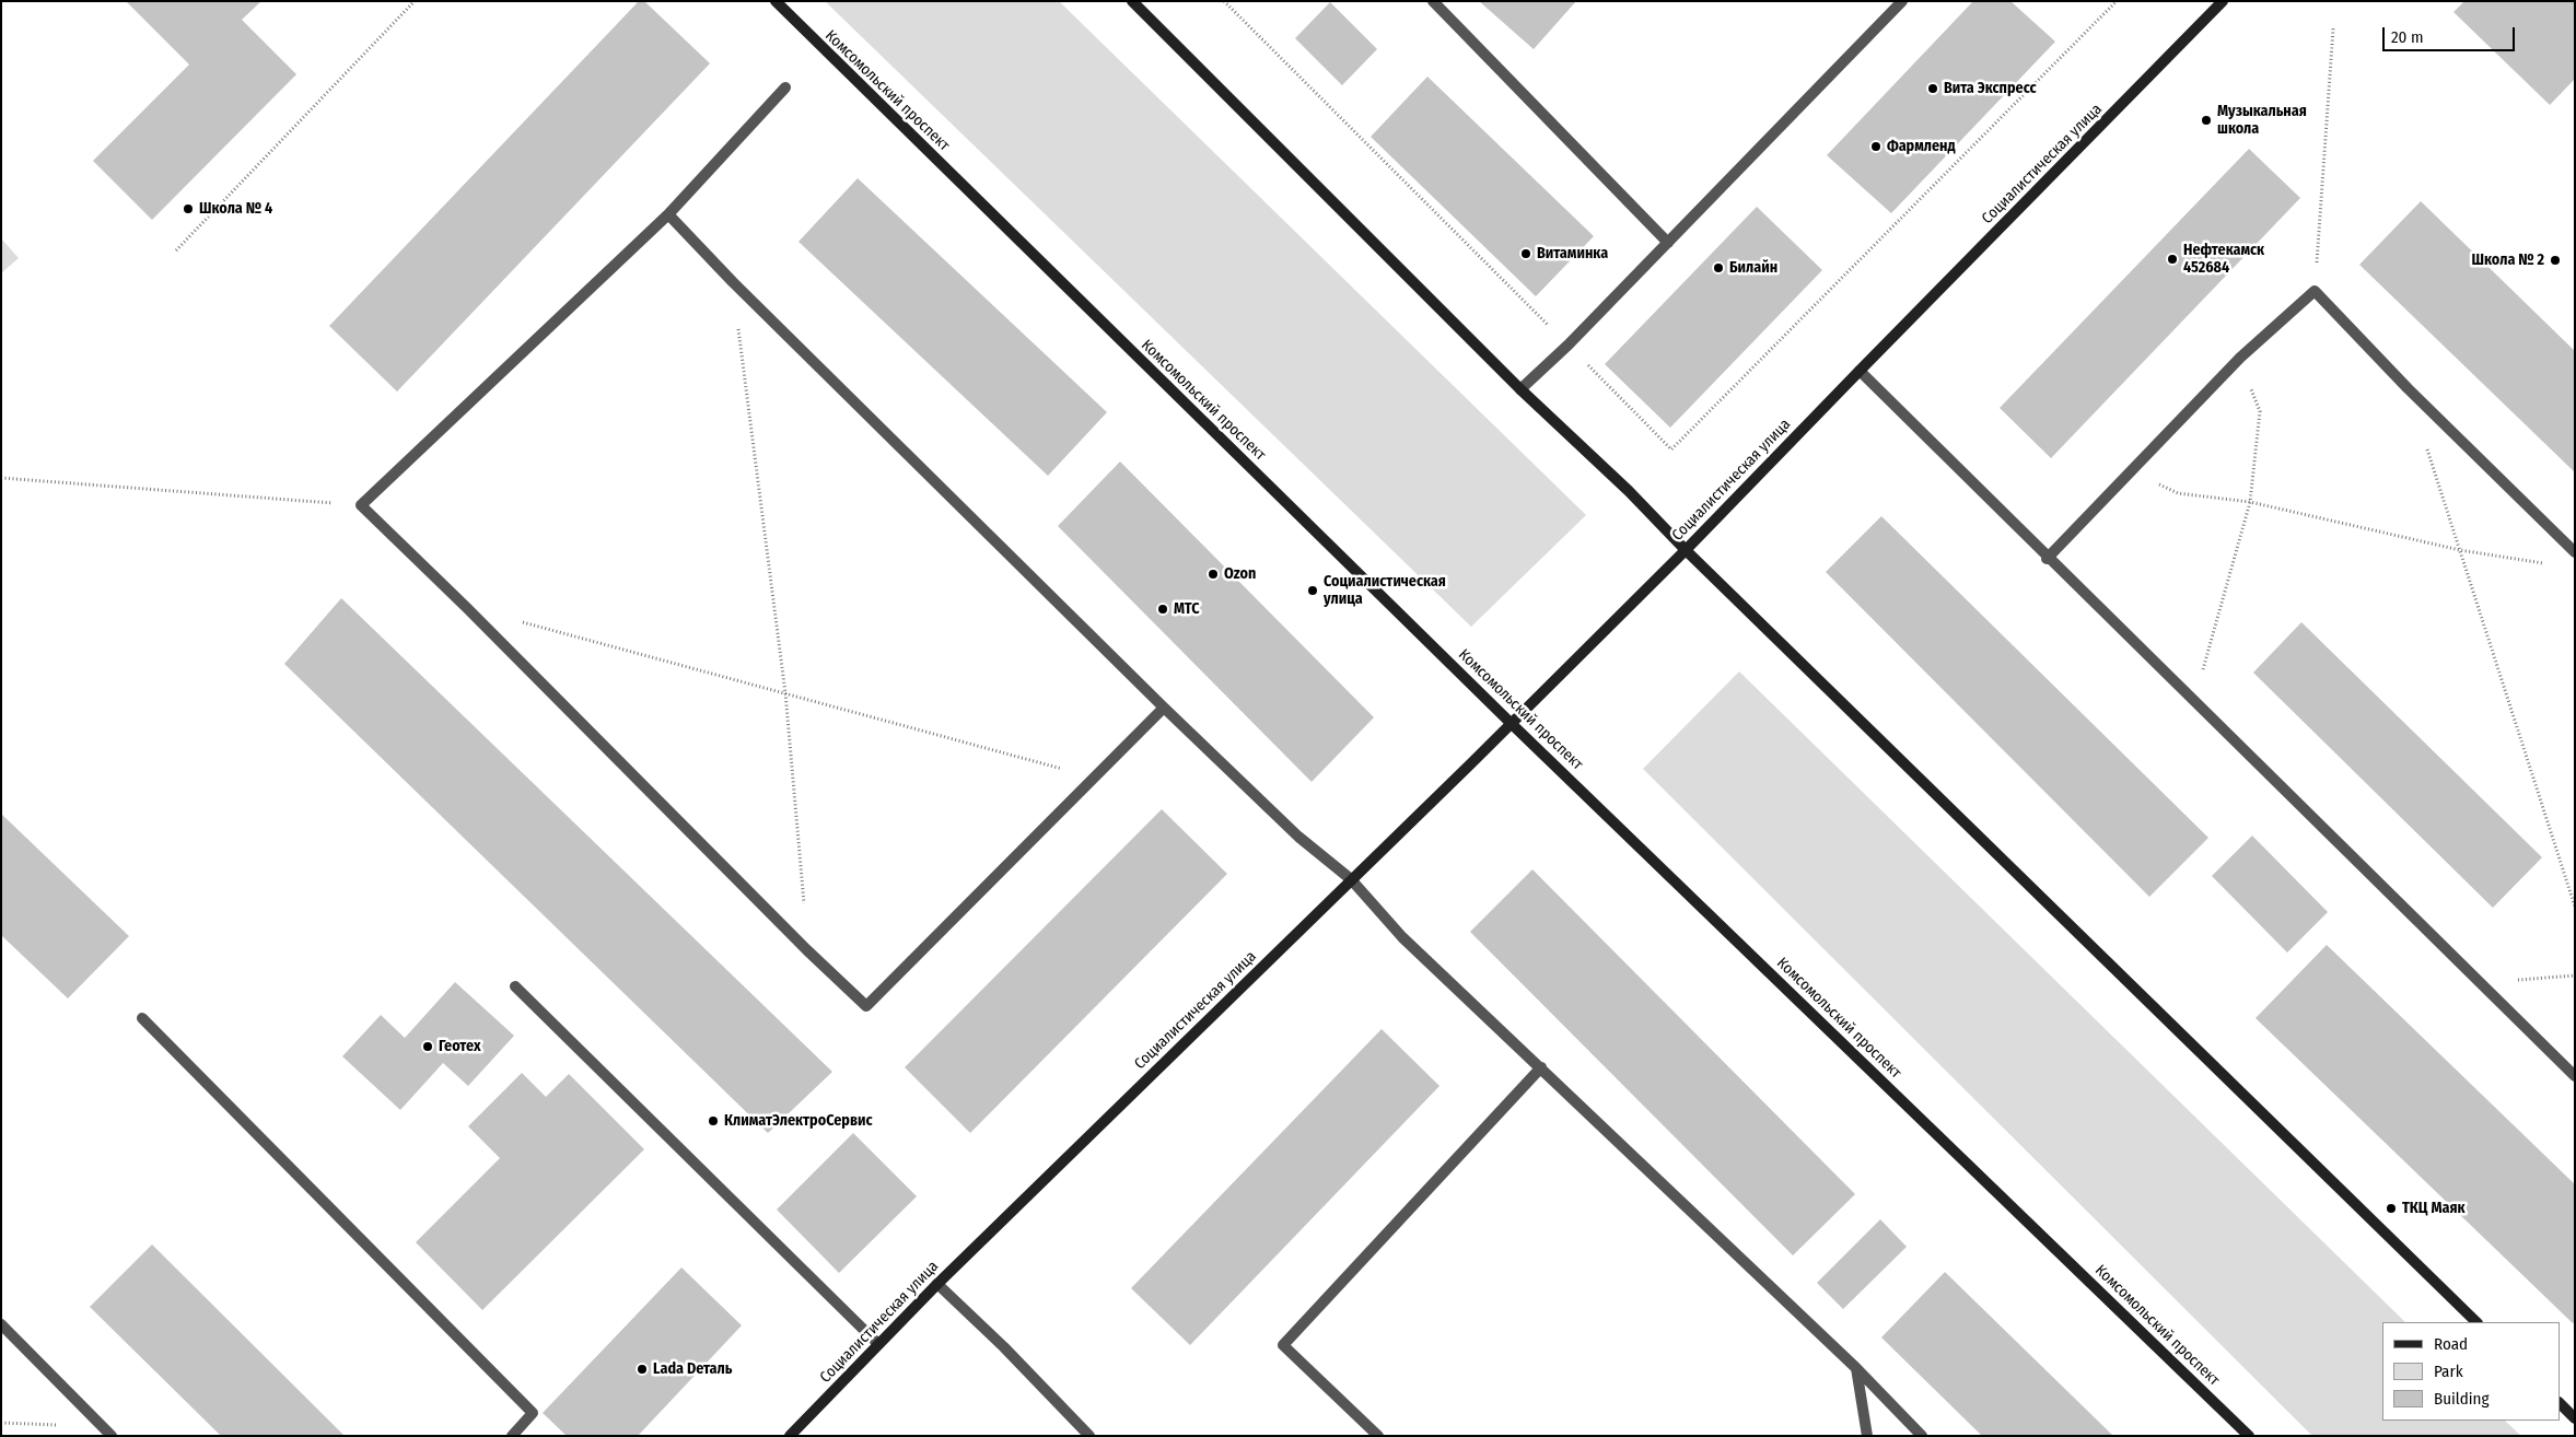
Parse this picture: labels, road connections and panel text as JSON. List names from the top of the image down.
{
  "streets": {
    "main road": ["Комсомольский проспект", "Социалистическая улица"]
  },
  "crossings": [
    ["Комсомольский проспект", "Социалистическая улица"]
  ],
  "places": [
    "Вита Экспресс",
    "Музыкальная школа",
    "Фармленд",
    "Школа № 4",
    "Витаминка",
    "Нефтекамск 452684",
    "Школа № 2",
    "Билайн",
    "Ozon",
    "Социалистическая улица",
    "МТС",
    "Геотех",
    "КлиматЭлектроСервис",
    "ТКЦ Маяк",
    "Lada Dеталь"
  ],
  "legend": ["Road", "Park", "Building"],
  "scale_bar": "20 m"
}
